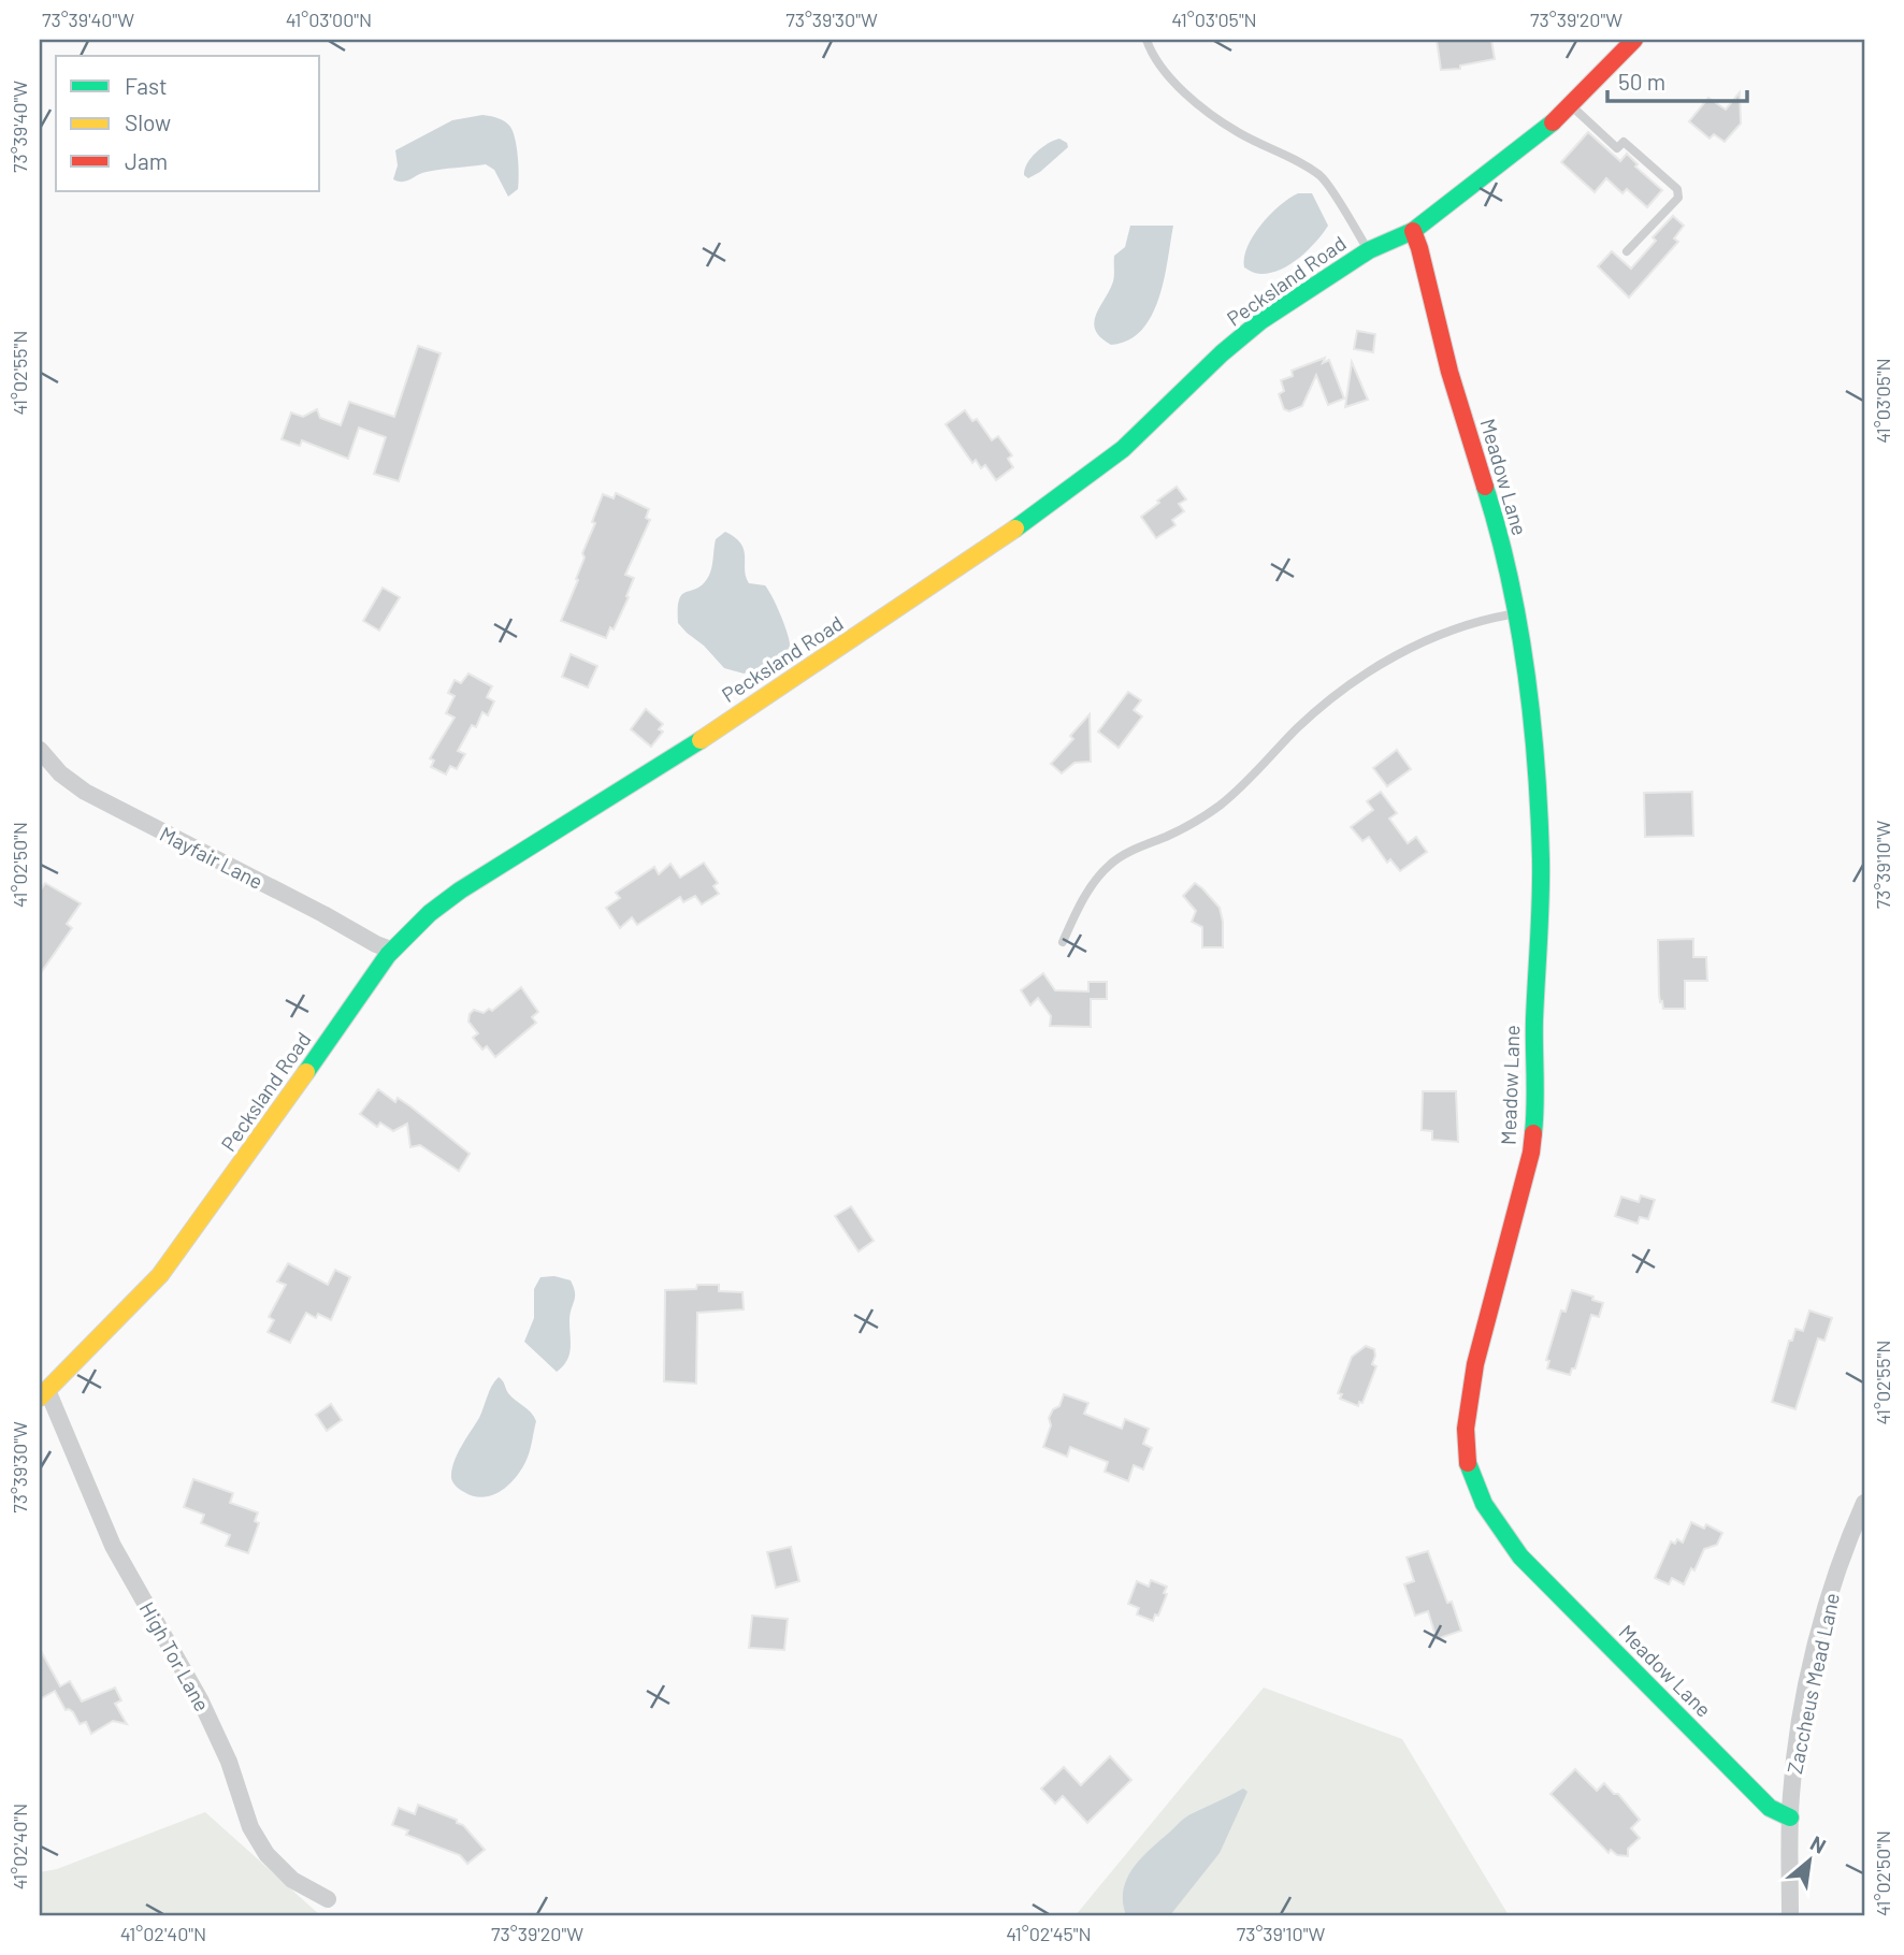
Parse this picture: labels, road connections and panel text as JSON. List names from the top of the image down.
{
  "streets": {
    "street": [
      "Pecksland Road",
      "Meadow Lane",
      "Mayfair Lane",
      "High Tor Lane",
      "Zaccheus Mead Lane"
    ]
  },
  "crossings": [
    ["Pecksland Road", "Meadow Lane"],
    ["Pecksland Road", "Mayfair Lane"],
    ["Pecksland Road", "High Tor Lane"],
    ["Meadow Lane", "Zaccheus Mead Lane"]
  ],
  "legend": ["Fast", "Slow", "Jam"],
  "scale_bar": "50 m",
  "north": "top right",
  "coordinates": [
    "73°39'40\"W",
    "41°03'00\"N",
    "73°39'30\"W",
    "41°03'05\"N",
    "73°39'20\"W",
    "41°02'55\"N",
    "41°02'50\"N",
    "73°39'10\"W",
    "41°02'40\"N",
    "41°02'45\"N"
  ]
}
